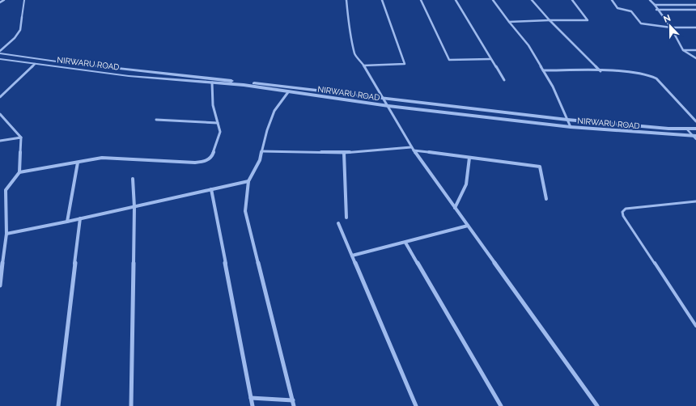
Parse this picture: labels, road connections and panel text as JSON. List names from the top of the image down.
{
  "streets": {
    "street": ["NIRWARU ROAD"]
  },
  "north": "top"
}
